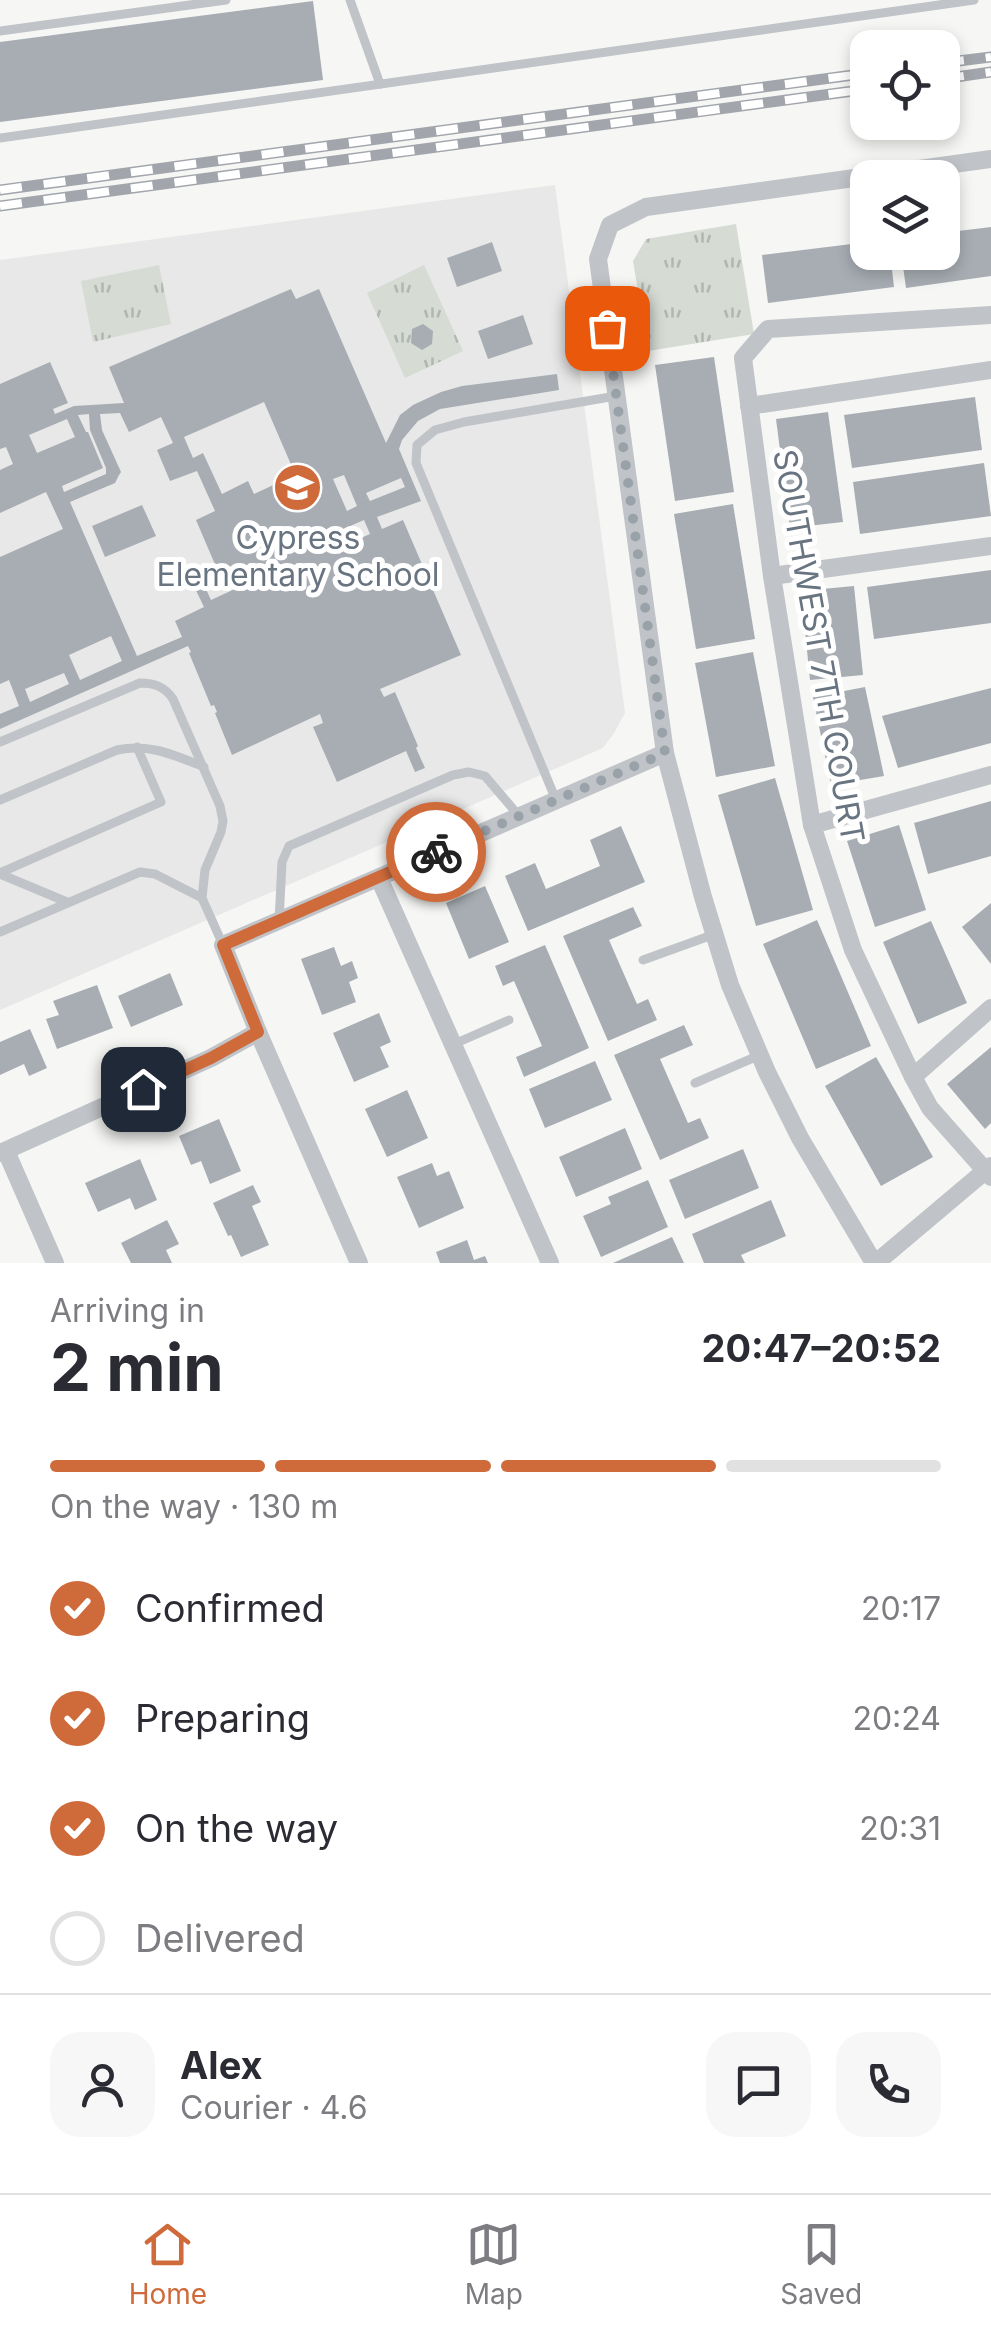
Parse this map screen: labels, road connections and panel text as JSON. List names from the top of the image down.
{
  "streets": {
    "street": ["SOUTHWEST 7TH COURT"]
  },
  "places": {
    "school or university": ["Cypress Elementary School"]
  },
  "page": {
    "heading": ["2 min", "Arriving in", "20:47–20:52"],
    "panel": ["Alex", "Courier · 4.6"],
    "bar": "On the way · 130 m",
    "list": [
      ["Confirmed", "20:17"],
      ["Preparing", "20:24"],
      ["On the way", "20:31"],
      "Delivered"
    ],
    "tabs": ["Home", "Map", "Saved"]
  }
}
